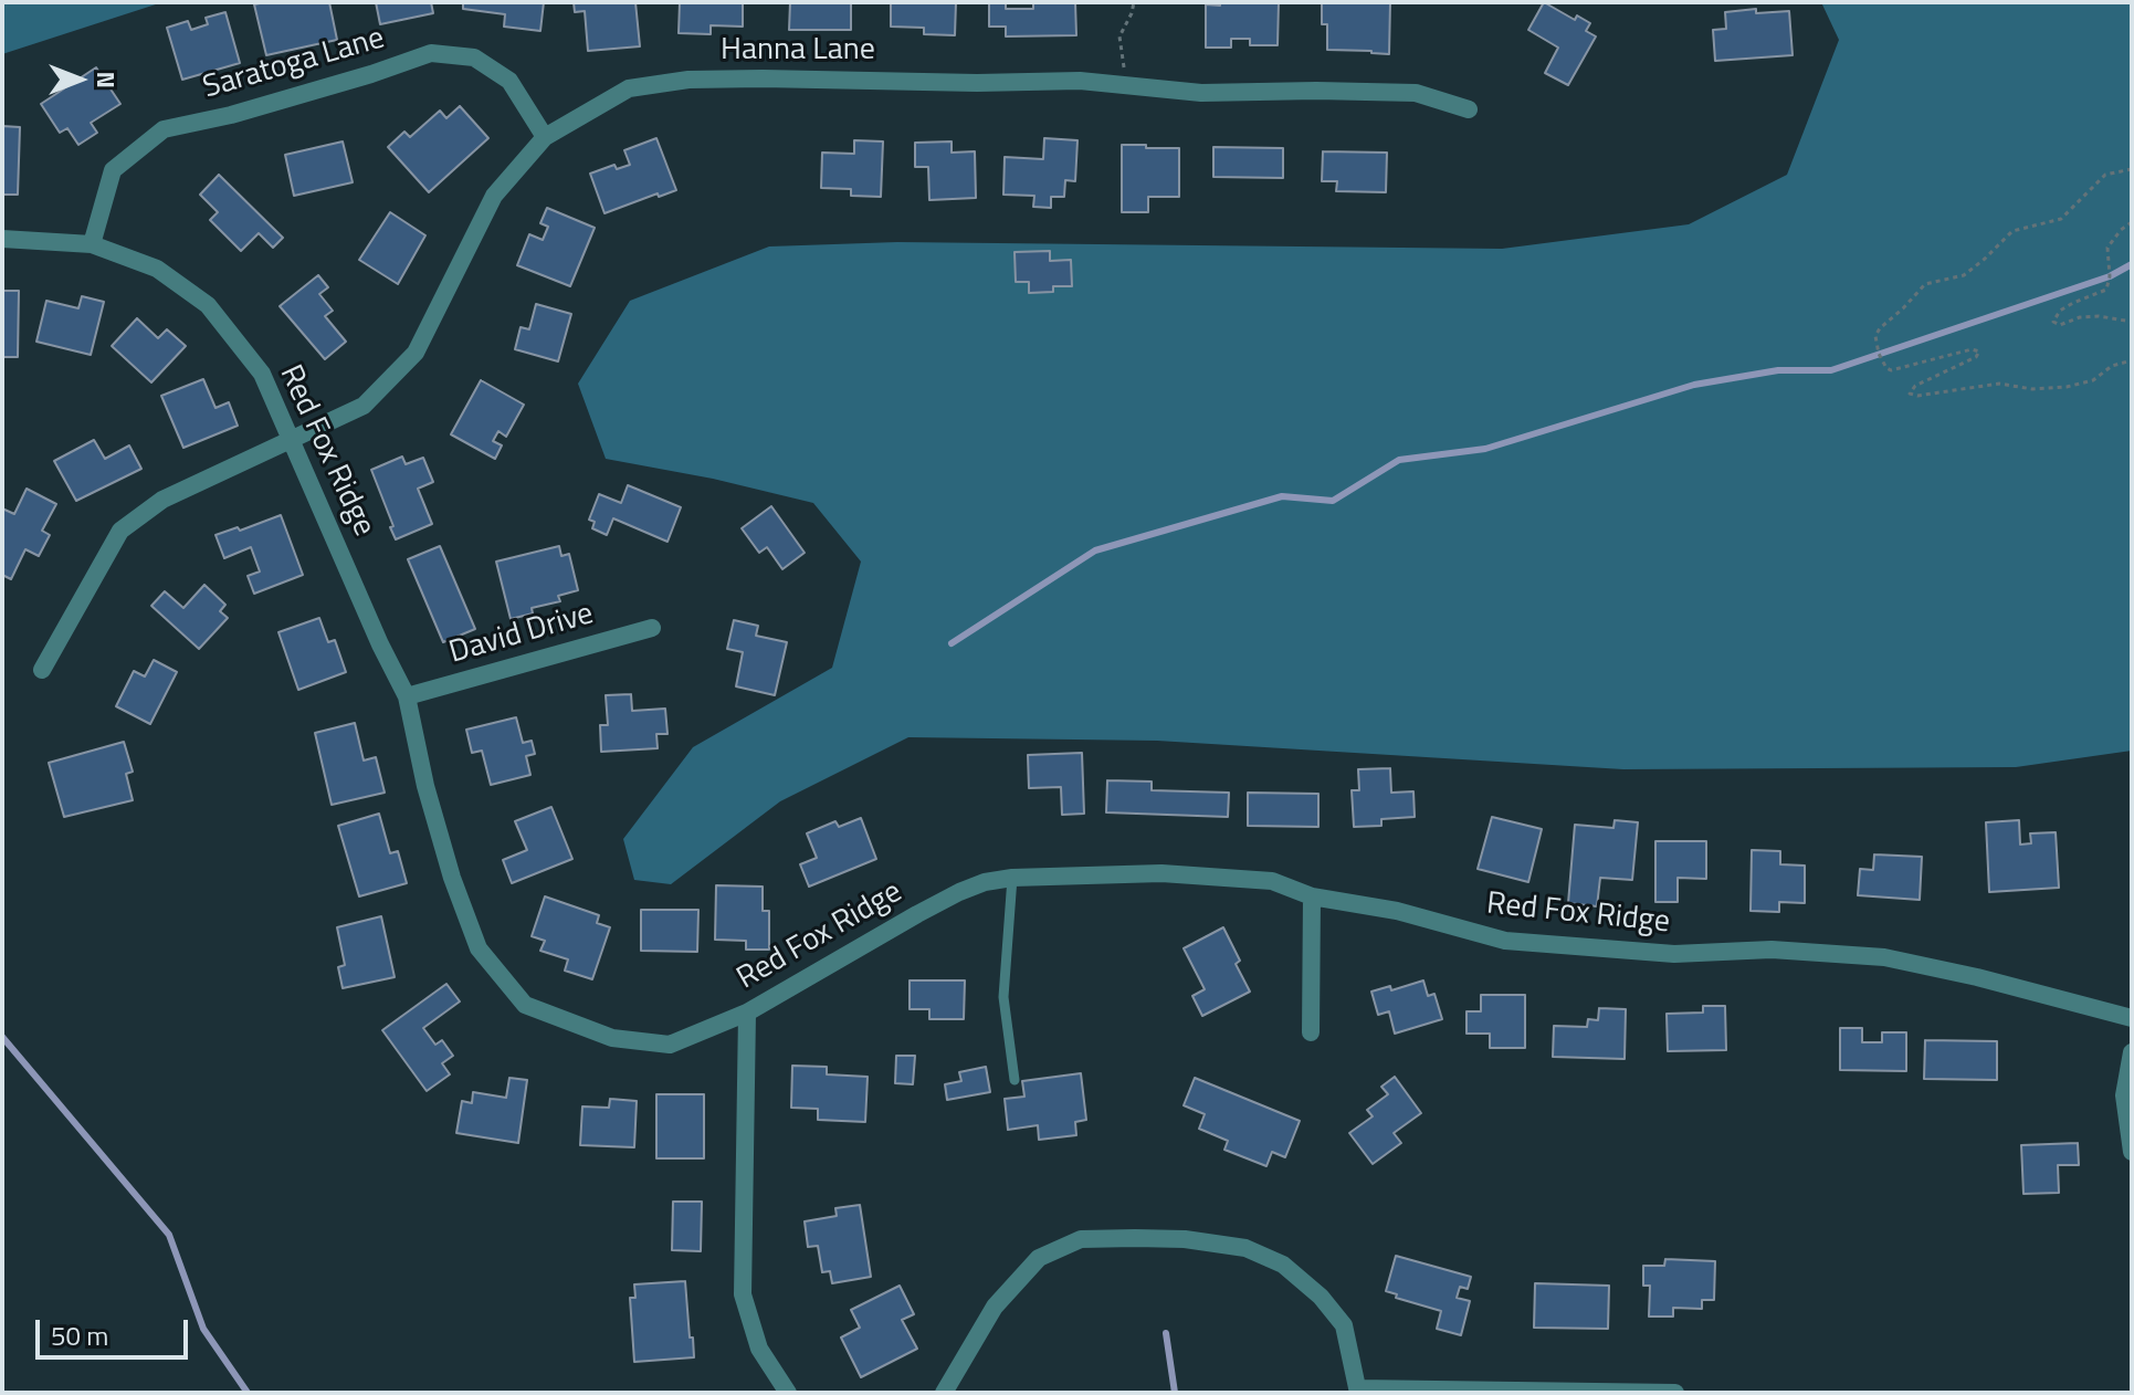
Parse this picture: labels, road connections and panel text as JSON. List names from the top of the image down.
{
  "streets": {
    "street": [
      "Hanna Lane",
      "Saratoga Lane",
      "Red Fox Ridge",
      "David Drive"
    ]
  },
  "crossings": [
    ["Hanna Lane", "Saratoga Lane"],
    ["Hanna Lane", "Red Fox Ridge"],
    ["Saratoga Lane", "Red Fox Ridge"],
    ["Red Fox Ridge", "David Drive"]
  ],
  "scale_bar": "50 m",
  "north": "right"
}
